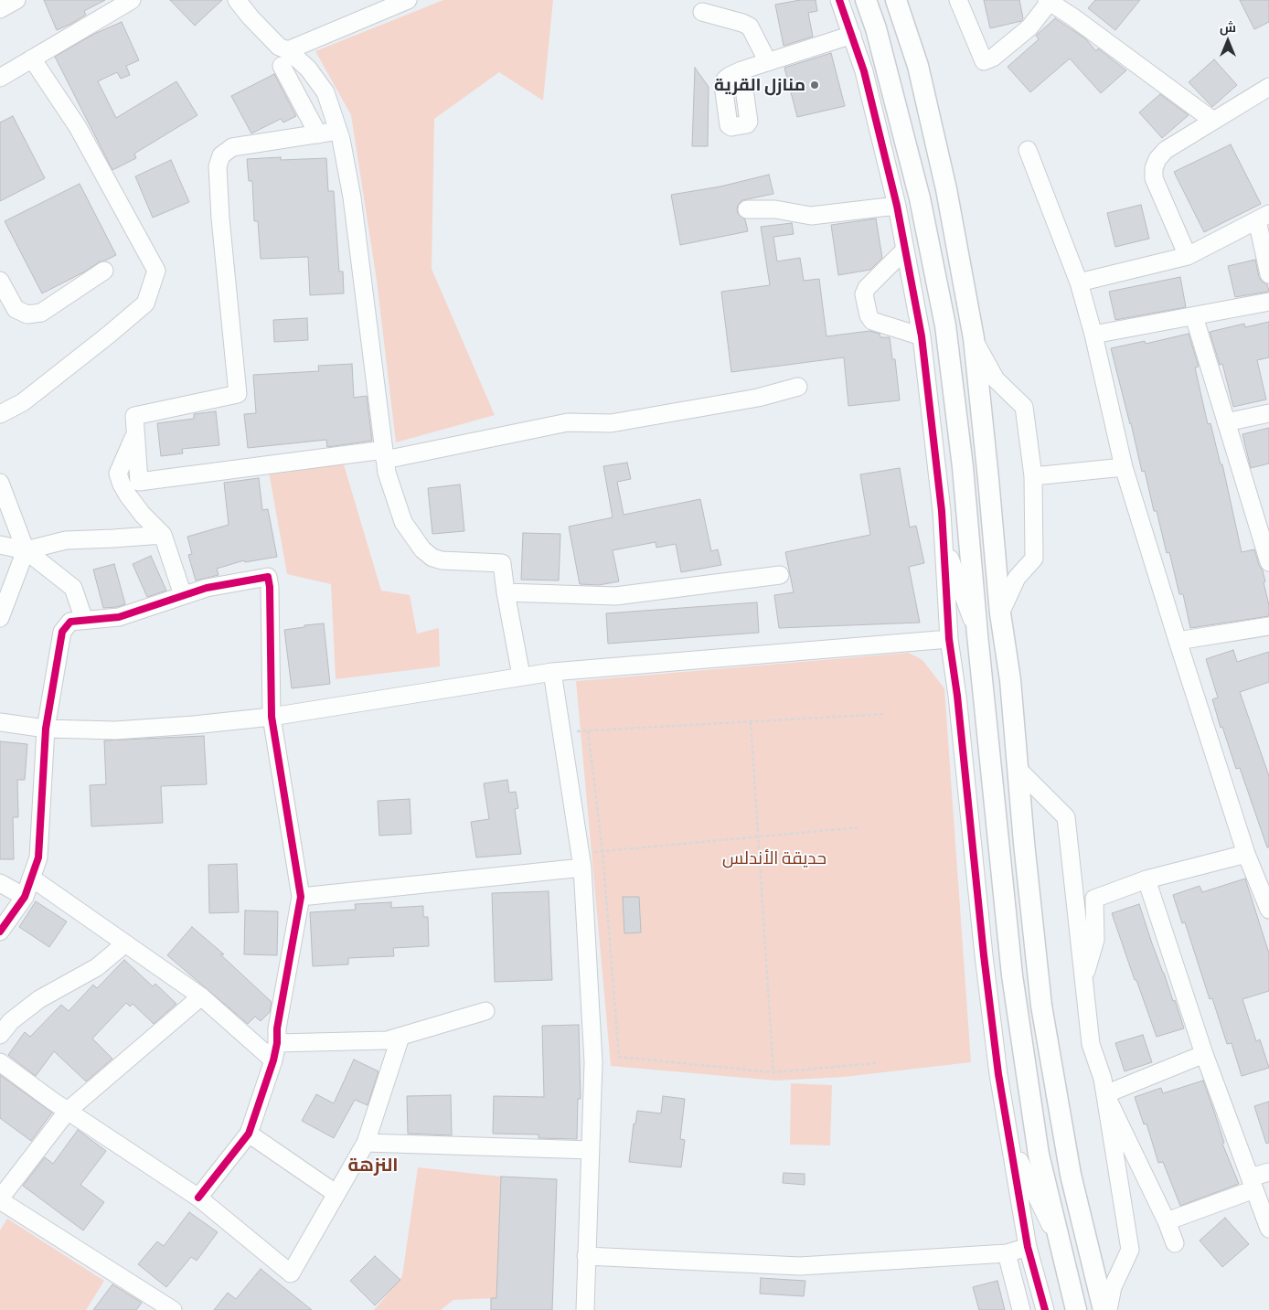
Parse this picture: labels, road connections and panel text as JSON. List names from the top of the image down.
{
  "districts": ["النزهة"],
  "parks": ["حديقة الأندلس"],
  "places": ["منازل القرية"],
  "north": "top"
}
